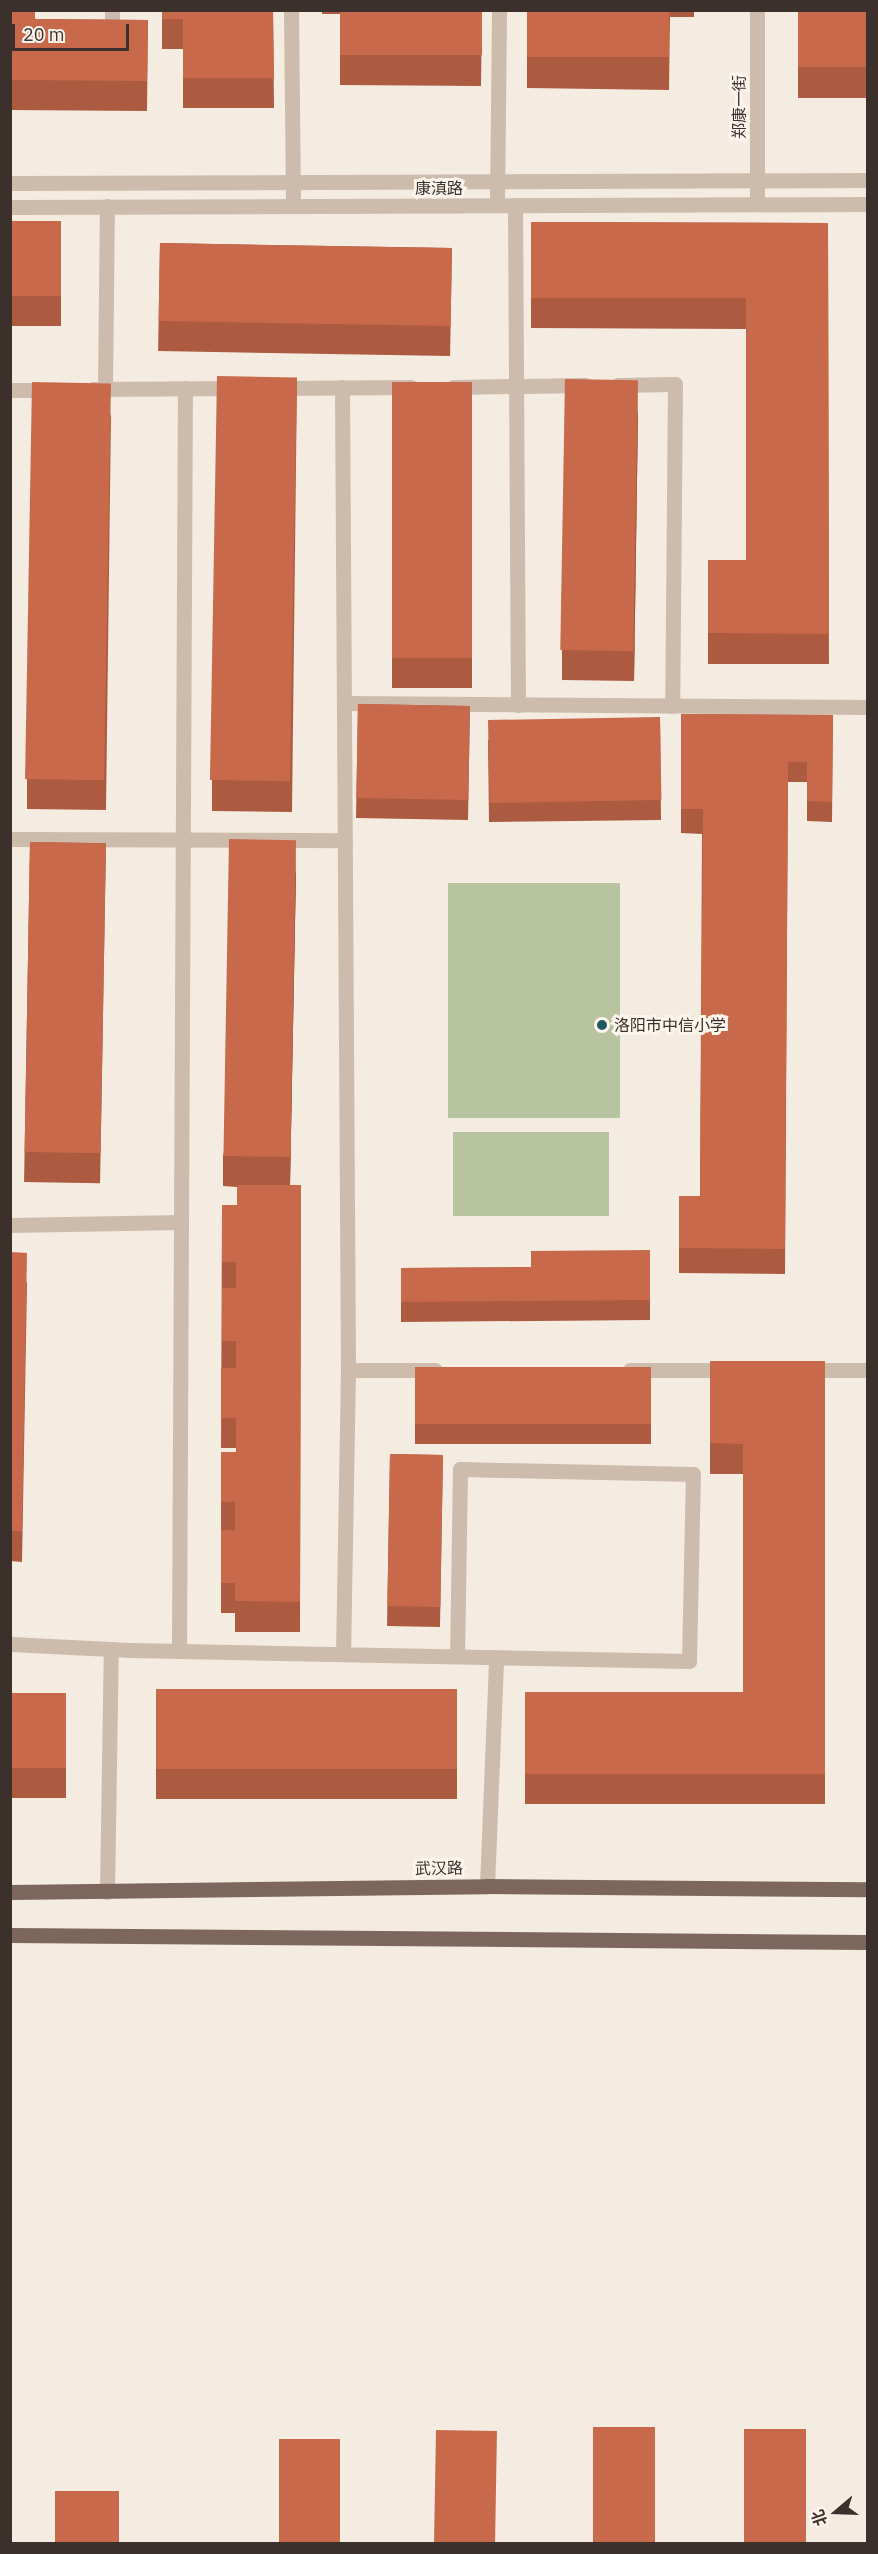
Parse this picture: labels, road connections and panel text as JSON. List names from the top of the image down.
{
  "streets": {
    "main road": ["武汉路"],
    "street": ["郑康一街", "康滇路"]
  },
  "crossings": [
    ["郑康一街", "康滇路"]
  ],
  "places": ["洛阳市中信小学"],
  "scale_bar": "20 m",
  "north": "left"
}
